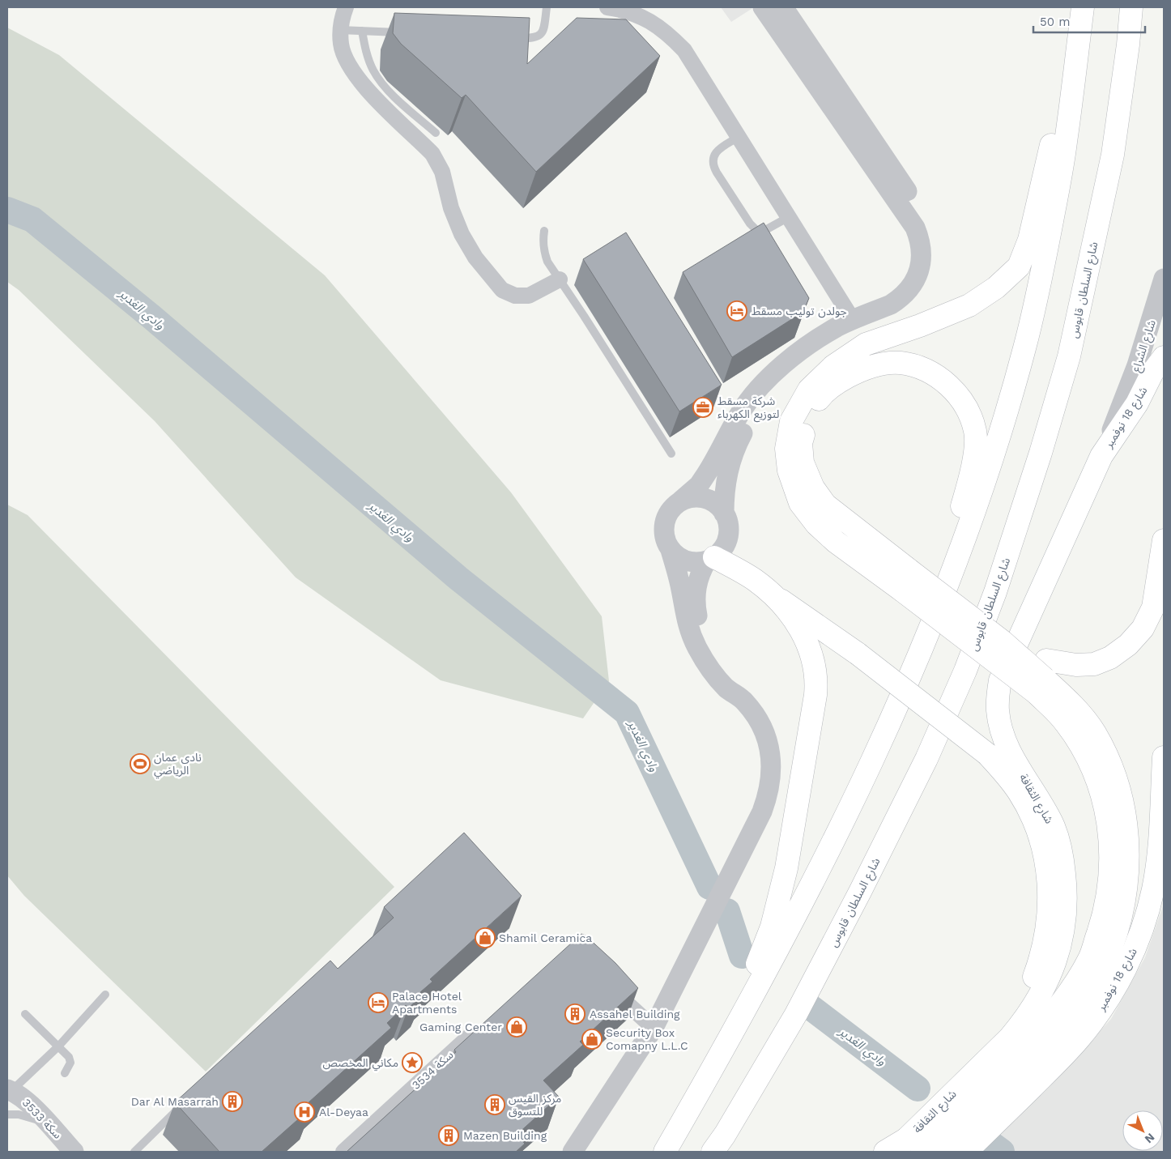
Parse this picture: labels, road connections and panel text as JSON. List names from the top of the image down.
{
  "streets": {
    "main road": ["شارع السلطان قابوس", "شارع 18 نوفمبر", "شارع الثقافة"],
    "street": ["شارع الشراع", "سكة 3534", "سكة 3533"]
  },
  "crossings": [
    ["شارع الشراع", "شارع 18 نوفمبر"],
    ["شارع الشراع", "شارع الثقافة"],
    ["شارع 18 نوفمبر", "شارع الثقافة"]
  ],
  "water": ["وادي الغدير"],
  "places": {
    "hotel": ["جولدن توليب مسقط", "Palace Hotel Apartments"],
    "office": ["شركة مسقط لتوزيع الكهرباء"],
    "sports": ["نادي عمان الرياضي"],
    "shop": ["Shamil Ceramica", "Gaming Center", "Security Box Comapny L.L.C"],
    "building": [
      "Assahel Building",
      "Dar Al Masarrah",
      "مركز القيس للتسوق",
      "Mazen Building"
    ],
    "place": ["مكاني المخصص"],
    "hospital": ["Al-Deyaa"]
  },
  "scale_bar": "50 m",
  "north": "bottom right"
}
